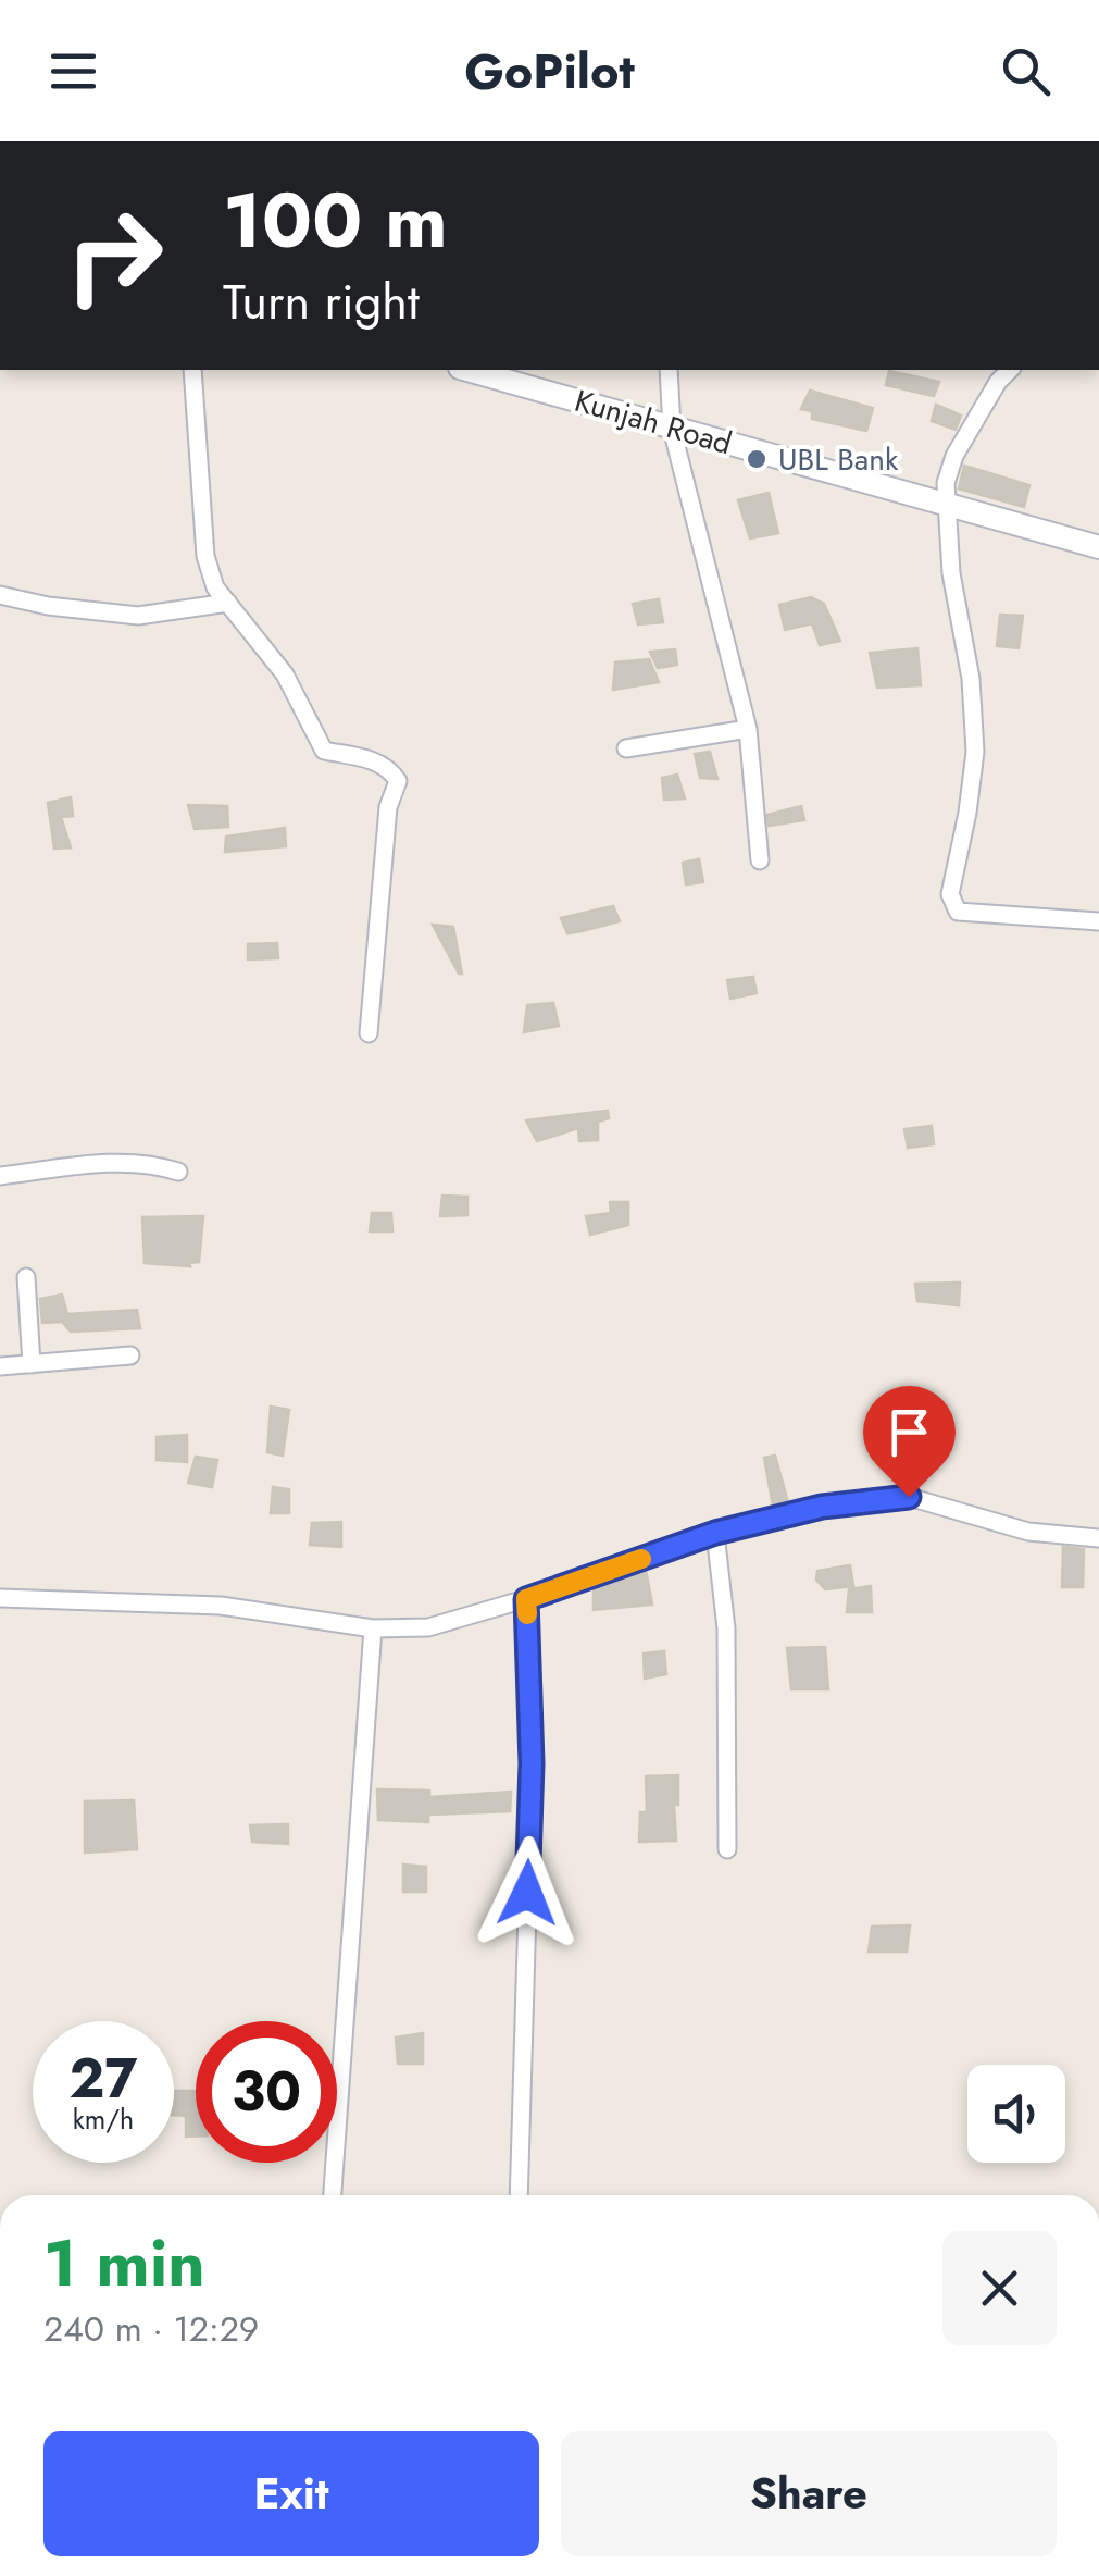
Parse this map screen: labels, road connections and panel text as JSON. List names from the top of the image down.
{
  "streets": {
    "street": ["Kunjah Road"]
  },
  "places": ["UBL Bank"],
  "page": {
    "header": "GoPilot",
    "turn": ["100 m", "Turn right"],
    "speed": "27 km/h",
    "limit": "30",
    "heading": ["1 min", "240 m · 12:29"],
    "buttons": ["Exit", "Share"]
  }
}
